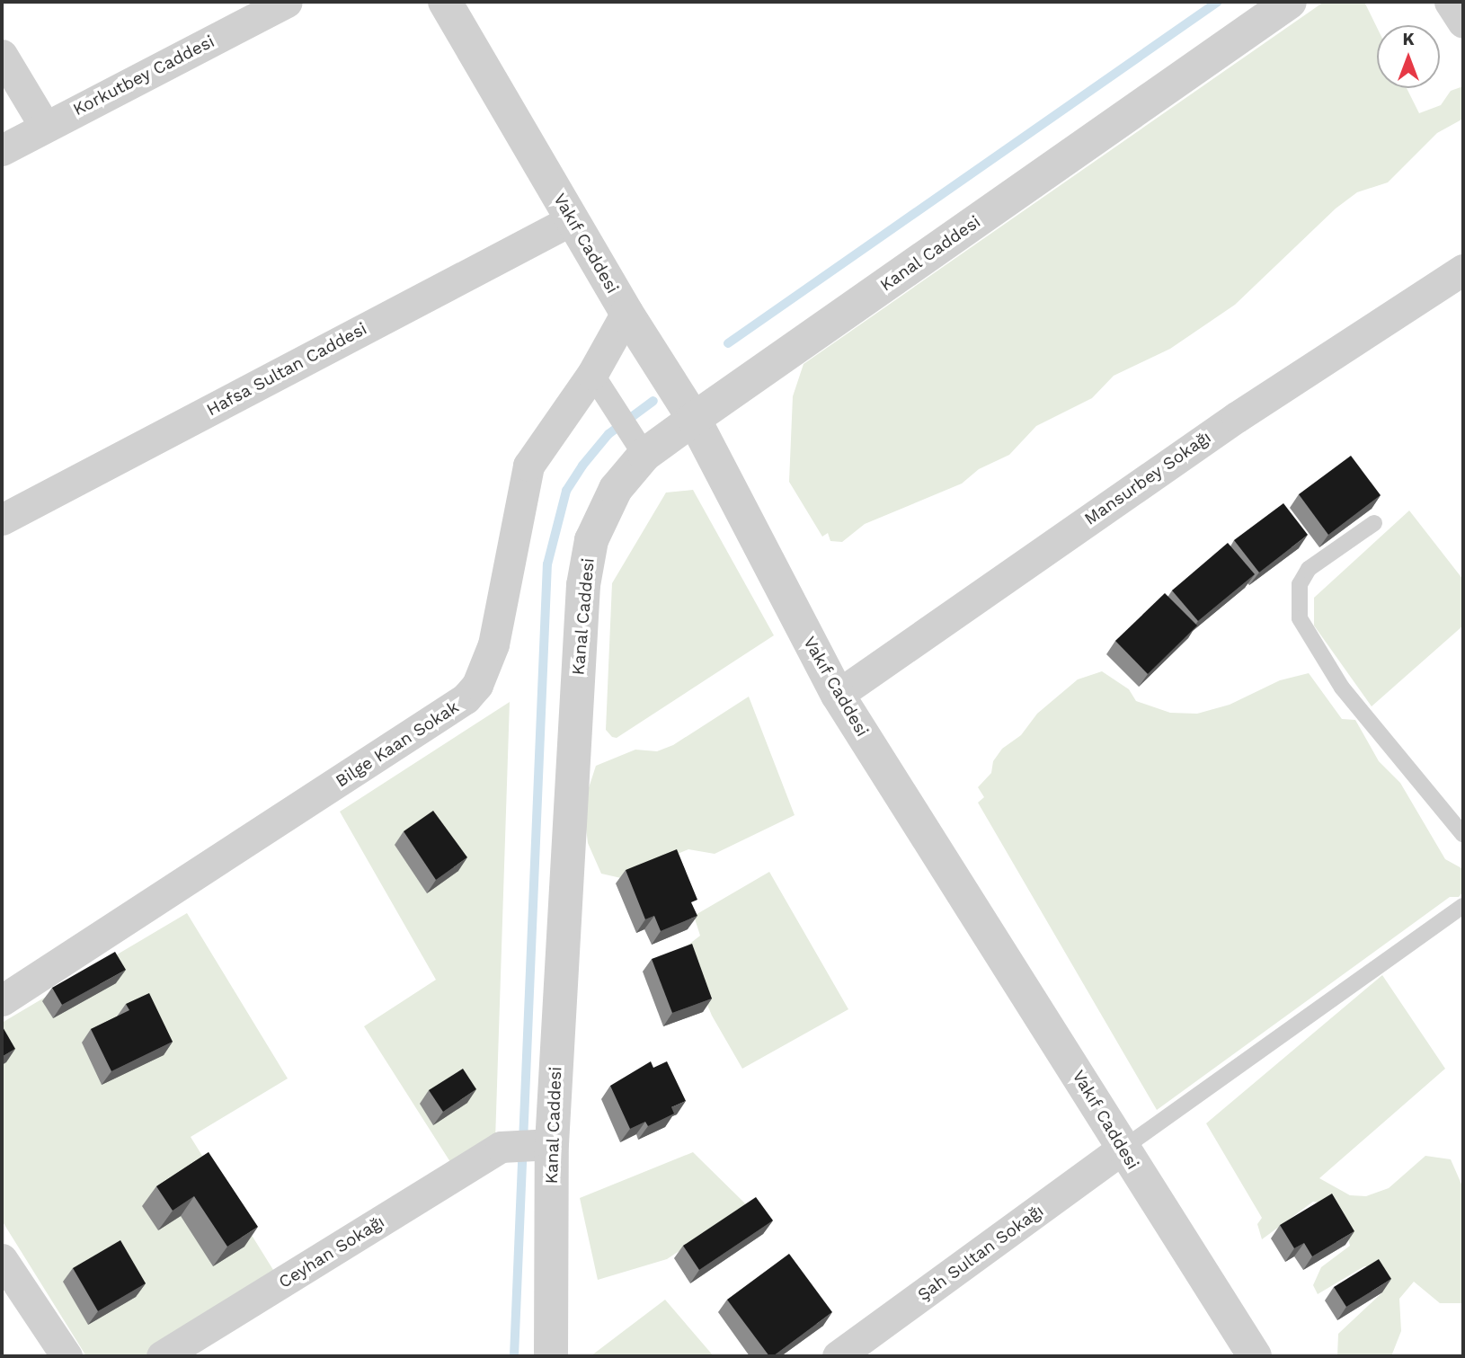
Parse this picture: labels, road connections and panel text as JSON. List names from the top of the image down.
{
  "streets": {
    "street": [
      "Korkutbey Caddesi",
      "Vakıf Caddesi",
      "Kanal Caddesi",
      "Hafsa Sultan Caddesi",
      "Mansurbey Sokağı",
      "Bilge Kaan Sokak",
      "Ceyhan Sokağı",
      "Şah Sultan Sokağı"
    ]
  },
  "crossings": [
    ["Vakıf Caddesi", "Kanal Caddesi"],
    ["Vakıf Caddesi", "Hafsa Sultan Caddesi"],
    ["Vakıf Caddesi", "Mansurbey Sokağı"],
    ["Vakıf Caddesi", "Bilge Kaan Sokak"],
    ["Vakıf Caddesi", "Şah Sultan Sokağı"],
    ["Kanal Caddesi", "Ceyhan Sokağı"]
  ],
  "north": "top"
}
